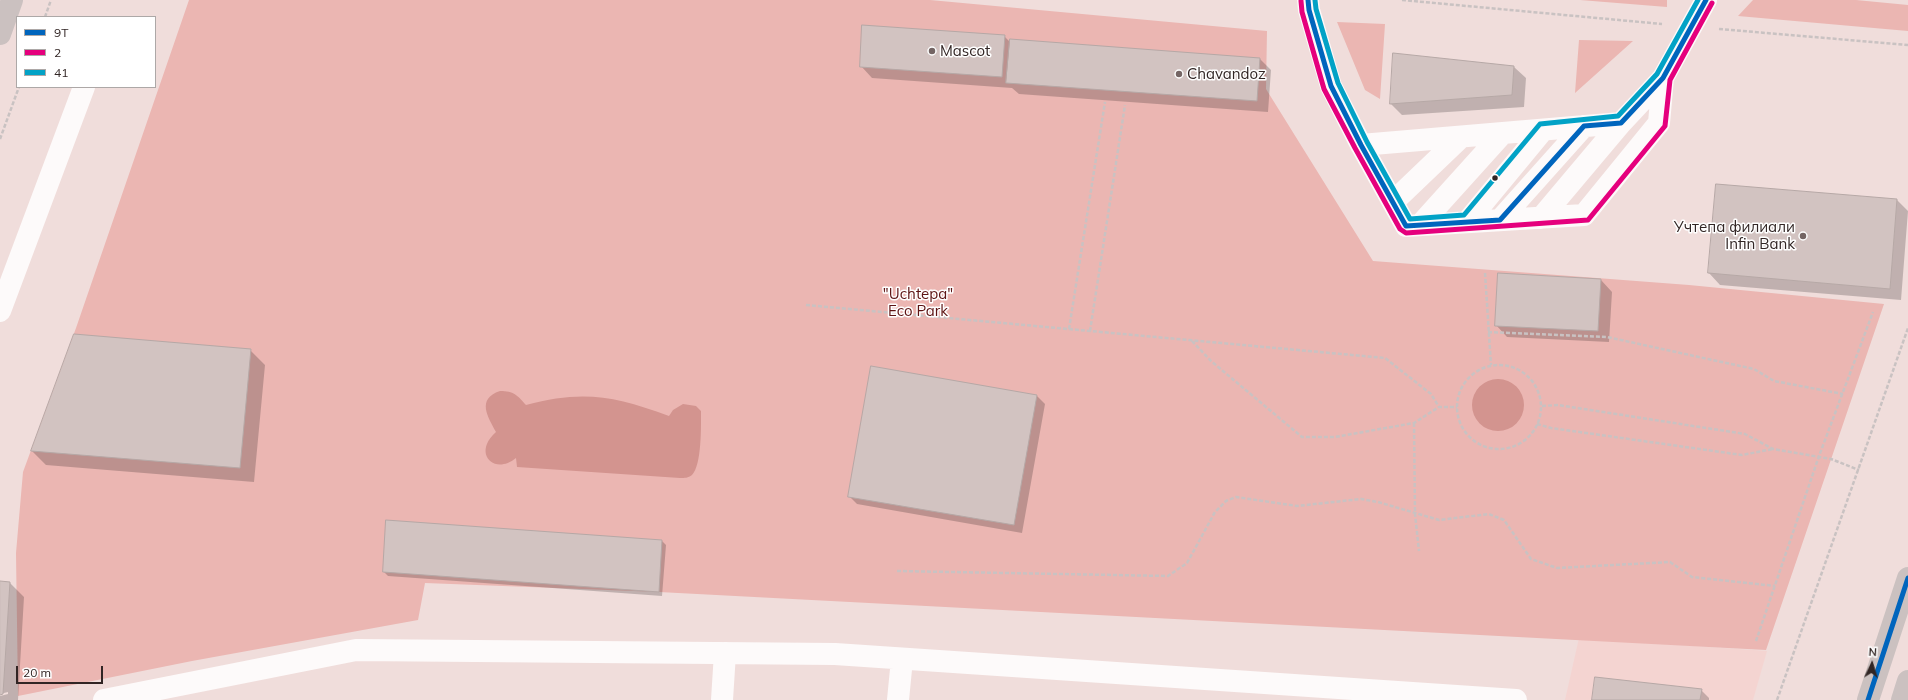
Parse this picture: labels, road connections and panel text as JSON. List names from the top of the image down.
{
  "parks": ["\"Uchtepa\" Eco Park"],
  "places": ["Mascot", "Chavandoz", "Учтепа филиали Infin Bank"],
  "lines": ["transit line 9Т", "transit line 41", "transit line 2"],
  "legend": ["9Т", "2", "41"],
  "scale_bar": "20 m",
  "north": "top"
}
